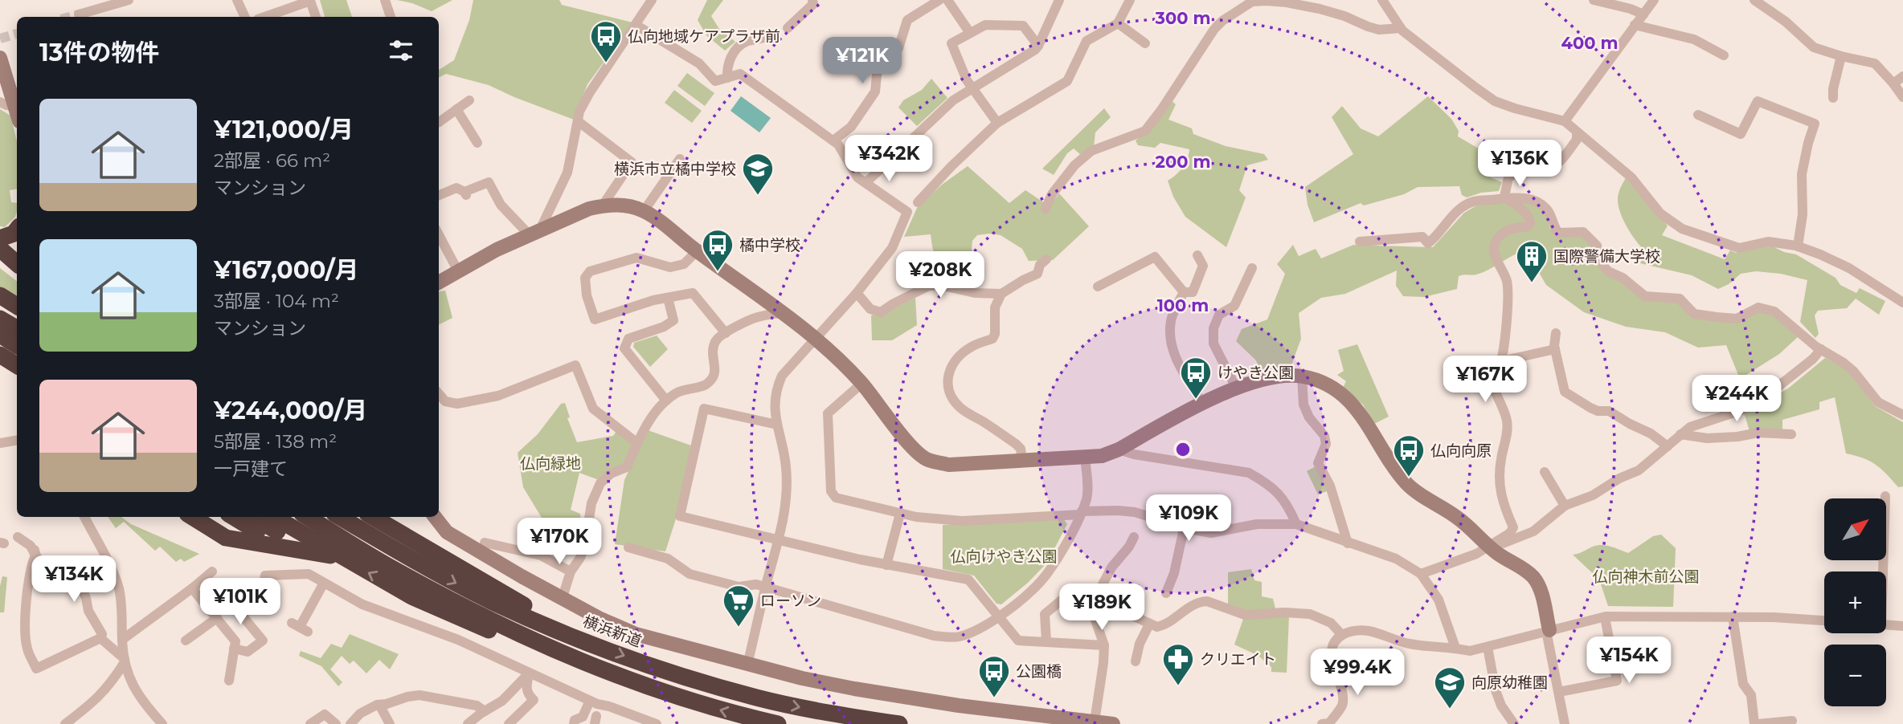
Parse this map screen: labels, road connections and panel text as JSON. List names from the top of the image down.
{
  "streets": {
    "highway": ["横浜新道"]
  },
  "parks": ["仏向緑地", "仏向けやき公園", "仏向神木前公園"],
  "places": {
    "bus stop": [
      "仏向地域ケアプラザ前",
      "橘中学校",
      "けやき公園",
      "仏向向原",
      "公園橋"
    ],
    "school or university": ["横浜市立橘中学校", "向原幼稚園"],
    "building": ["国際警備大学校"],
    "supermarket": ["ローソン"],
    "pharmacy": ["クリエイト"]
  },
  "north": "top right",
  "page": {
    "heading": "13件の物件",
    "price": [
      "¥121K",
      "¥342K",
      "¥136K",
      "¥208K",
      "¥167K",
      "¥244K",
      "¥109K",
      "¥170K",
      "¥134K",
      "¥101K",
      "¥189K",
      "¥154K",
      "¥99.4K"
    ],
    "list": [
      {
        "name": "¥121,000/月",
        "note": "2部屋 · 66 m² · マンション"
      },
      {
        "name": "¥167,000/月",
        "note": "3部屋 · 104 m² · マンション"
      },
      {
        "name": "¥244,000/月",
        "note": "5部屋 · 138 m² · 一戸建て"
      }
    ],
    "map_buttons": ["+", "−"]
  },
  "rings": [
    "300 m",
    "400 m",
    "200 m",
    "100 m"
  ]
}
